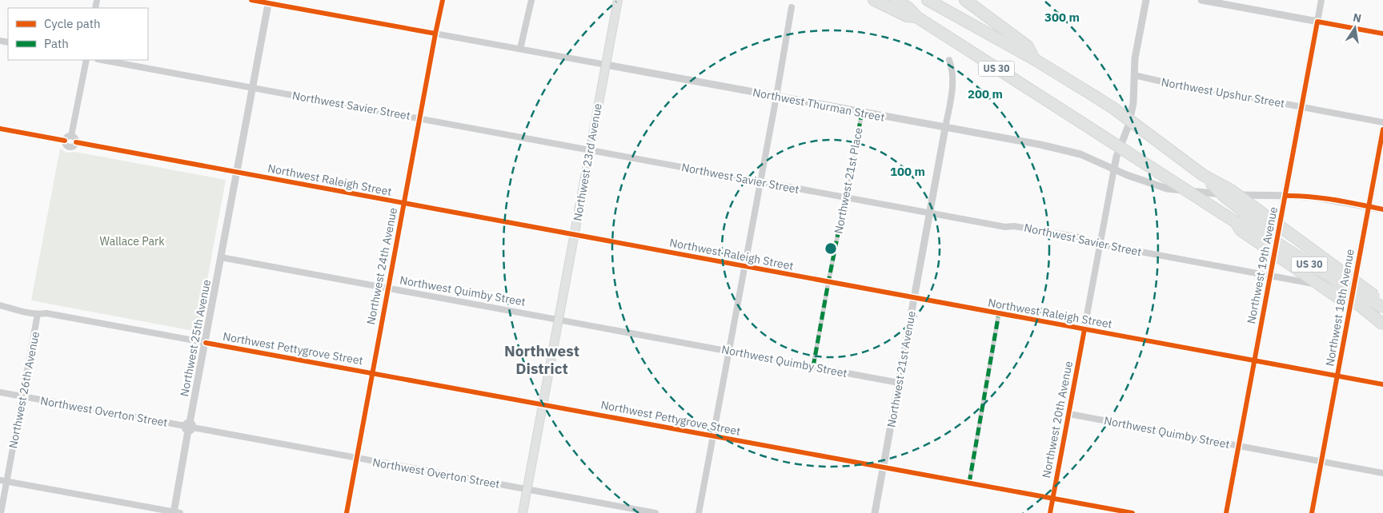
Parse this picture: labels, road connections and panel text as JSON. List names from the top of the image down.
{
  "streets": {
    "highway": ["US 30"],
    "main road": ["Northwest 23rd Avenue"],
    "street": [
      "Northwest Upshur Street",
      "Northwest Thurman Street",
      "Northwest Savier Street",
      "Northwest Raleigh Street",
      "Northwest 21st Place",
      "Northwest 19th Avenue",
      "Northwest 24th Avenue",
      "Northwest Quimby Street",
      "Northwest 18th Avenue",
      "Northwest 25th Avenue",
      "Northwest Pettygrove Street",
      "Northwest 21st Avenue",
      "Northwest 26th Avenue",
      "Northwest Overton Street",
      "Northwest 20th Avenue"
    ]
  },
  "crossings": [
    ["Northwest Upshur Street", "Northwest 19th Avenue"],
    ["Northwest Upshur Street", "Northwest 20th Avenue"],
    ["Northwest Thurman Street", "Northwest 23rd Avenue"],
    ["Northwest Thurman Street", "Northwest 21st Place"],
    ["Northwest Thurman Street", "Northwest 19th Avenue"],
    ["Northwest Thurman Street", "Northwest 24th Avenue"],
    ["Northwest Thurman Street", "Northwest 18th Avenue"],
    ["Northwest Thurman Street", "Northwest 25th Avenue"],
    ["Northwest Thurman Street", "Northwest 21st Avenue"],
    ["Northwest Thurman Street", "Northwest 20th Avenue"],
    ["Northwest Savier Street", "Northwest 23rd Avenue"],
    ["Northwest Savier Street", "Northwest 21st Place"],
    ["Northwest Savier Street", "Northwest 19th Avenue"],
    ["Northwest Savier Street", "Northwest 24th Avenue"],
    ["Northwest Savier Street", "Northwest 18th Avenue"],
    ["Northwest Savier Street", "Northwest 25th Avenue"],
    ["Northwest Savier Street", "Northwest 21st Avenue"],
    ["Northwest Savier Street", "Northwest 20th Avenue"],
    ["Northwest 23rd Avenue", "Northwest Raleigh Street"],
    ["Northwest 23rd Avenue", "Northwest Quimby Street"],
    ["Northwest 23rd Avenue", "Northwest Pettygrove Street"],
    ["Northwest 23rd Avenue", "Northwest Overton Street"],
    ["Northwest Raleigh Street", "Northwest 21st Place"],
    ["Northwest Raleigh Street", "Northwest 19th Avenue"],
    ["Northwest Raleigh Street", "Northwest 24th Avenue"],
    ["Northwest Raleigh Street", "Northwest 18th Avenue"],
    ["Northwest Raleigh Street", "Northwest 25th Avenue"],
    ["Northwest Raleigh Street", "Northwest 21st Avenue"],
    ["Northwest Raleigh Street", "Northwest 20th Avenue"],
    ["Northwest 21st Place", "Northwest Quimby Street"],
    ["Northwest 19th Avenue", "Northwest Quimby Street"],
    ["Northwest 24th Avenue", "Northwest Quimby Street"],
    ["Northwest 24th Avenue", "Northwest Pettygrove Street"],
    ["Northwest 24th Avenue", "Northwest Overton Street"],
    ["Northwest Quimby Street", "Northwest 18th Avenue"],
    ["Northwest Quimby Street", "Northwest 25th Avenue"],
    ["Northwest Quimby Street", "Northwest 21st Avenue"],
    ["Northwest Quimby Street", "Northwest 20th Avenue"],
    ["Northwest 25th Avenue", "Northwest Pettygrove Street"],
    ["Northwest 25th Avenue", "Northwest Overton Street"],
    ["Northwest Pettygrove Street", "Northwest 21st Avenue"],
    ["Northwest Pettygrove Street", "Northwest 26th Avenue"],
    ["Northwest Pettygrove Street", "Northwest 20th Avenue"],
    ["Northwest 26th Avenue", "Northwest Overton Street"]
  ],
  "districts": ["Northwest District"],
  "parks": ["Wallace Park"],
  "legend": ["Cycle path", "Path"],
  "north": "top",
  "rings": ["300 m", "200 m", "100 m"]
}
